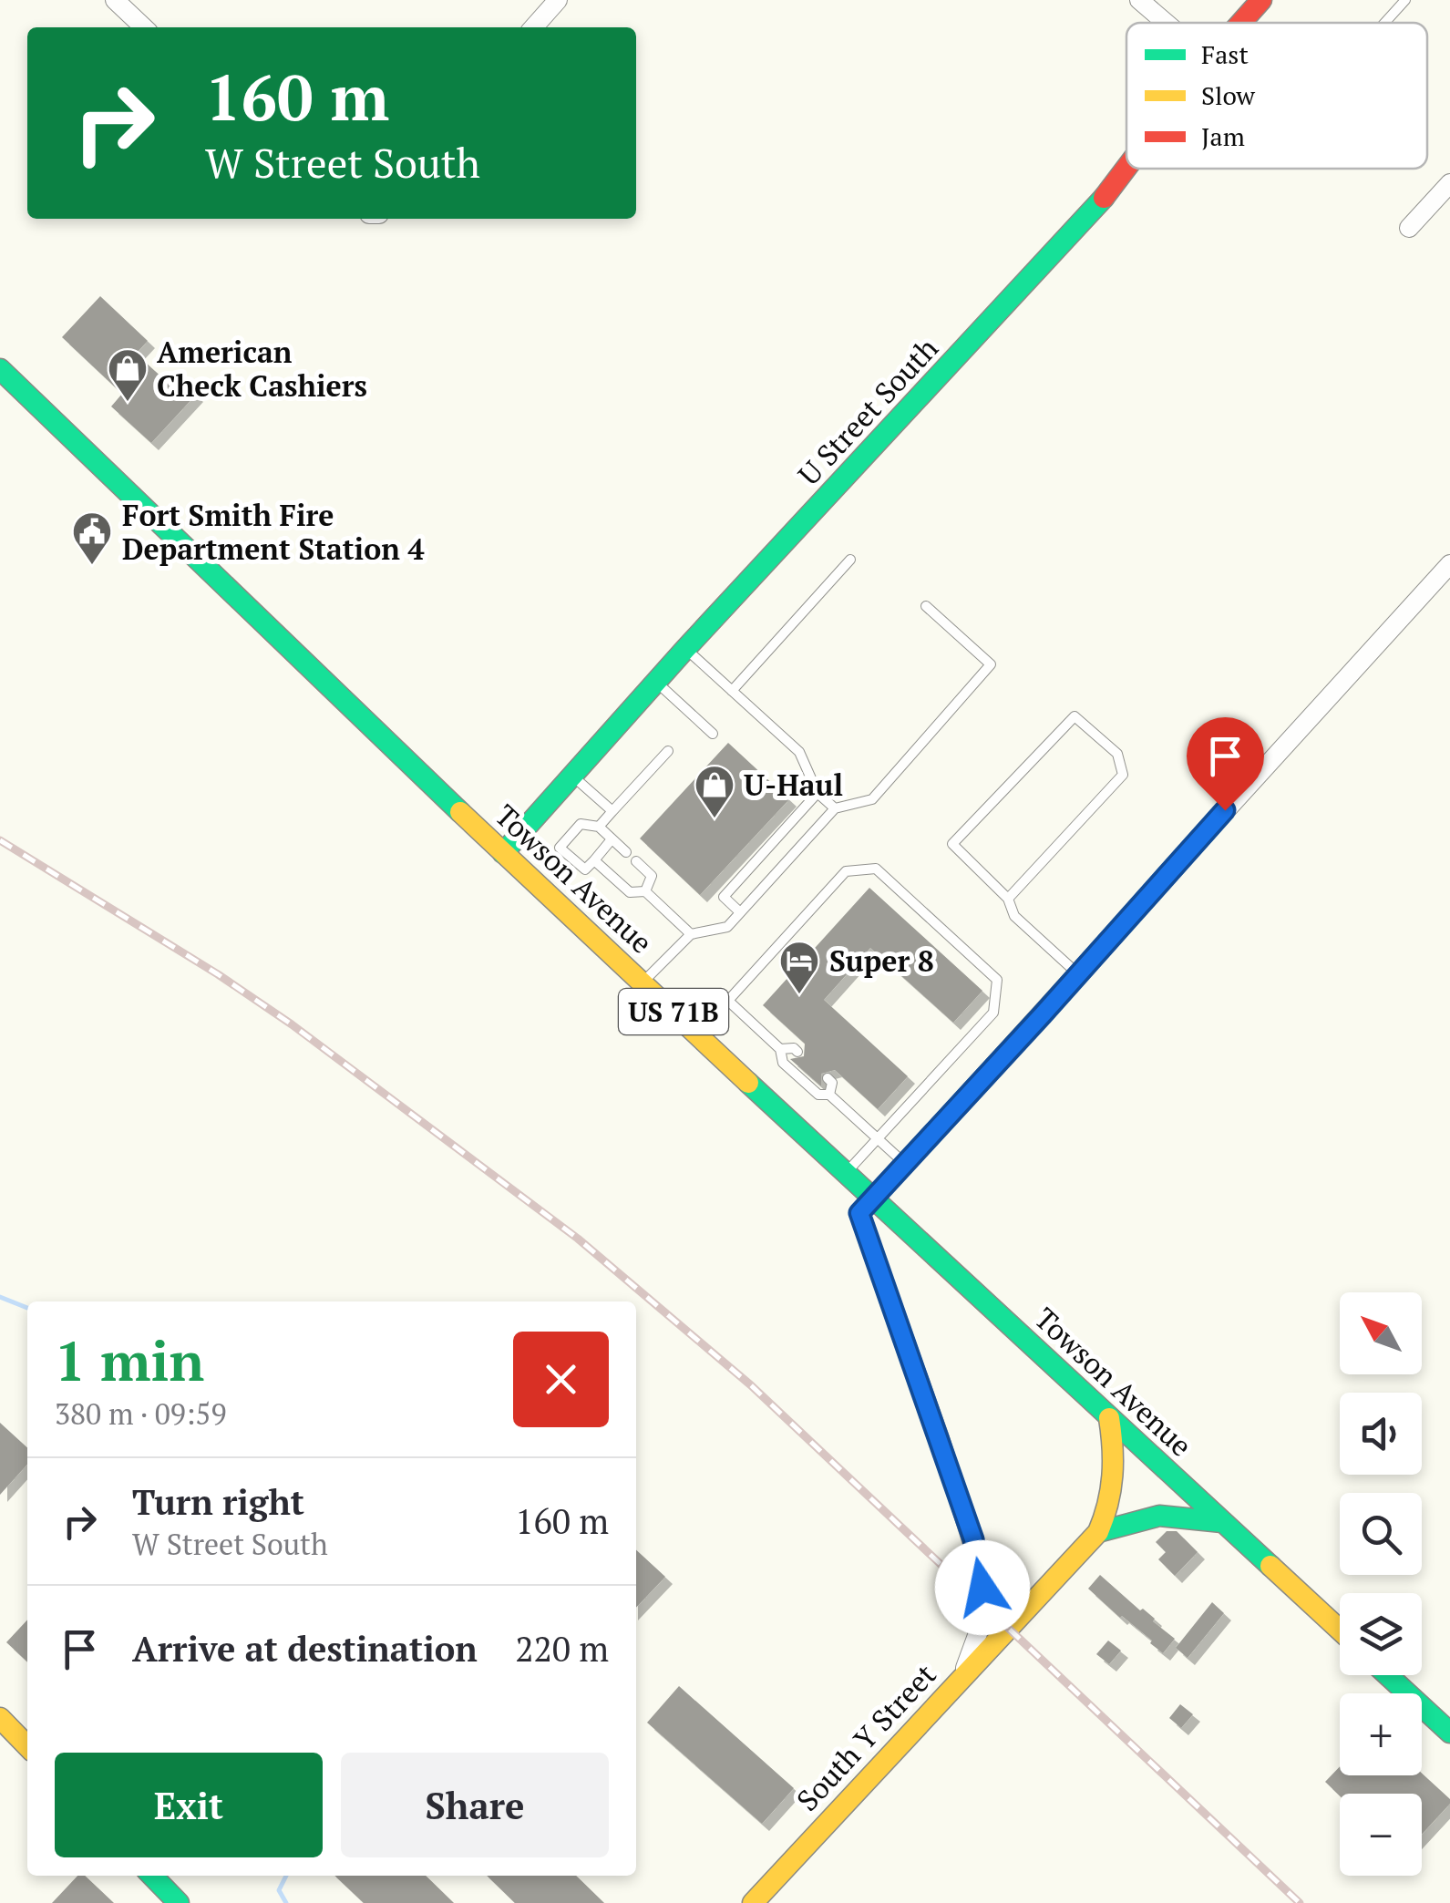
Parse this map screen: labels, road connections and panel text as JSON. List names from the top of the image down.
{
  "streets": {
    "main road": [
      "U Street South",
      "Towson Avenue",
      "US 71B",
      "South Y Street"
    ]
  },
  "crossings": [
    ["U Street South", "Towson Avenue"],
    ["Towson Avenue", "South Y Street"]
  ],
  "places": {
    "shop": ["American Check Cashiers", "U-Haul"],
    "public building": ["Fort Smith Fire Department Station 4"],
    "hotel": ["Super 8"]
  },
  "legend": ["Fast", "Slow", "Jam"],
  "north": "top left",
  "page": {
    "turn": ["160 m", "W Street South"],
    "map_buttons": ["+", "−"],
    "heading": ["1 min", "380 m · 09:59"],
    "list": [
      {
        "name": "Turn right",
        "note": "W Street South",
        "value": "160 m"
      },
      {
        "name": "Arrive at destination",
        "value": "220 m"
      }
    ],
    "buttons": ["Exit", "Share"]
  }
}
